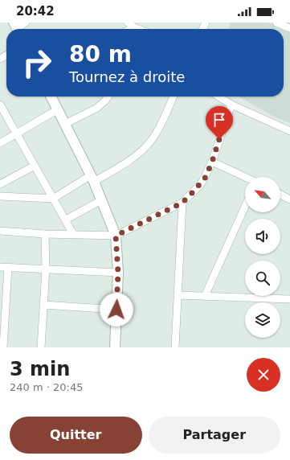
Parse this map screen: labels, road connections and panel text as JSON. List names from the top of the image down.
{
  "north": "top left",
  "page": {
    "status": "20:42",
    "turn": ["80 m", "Tournez à droite"],
    "heading": ["3 min", "240 m · 20:45"],
    "buttons": ["Quitter", "Partager"]
  }
}
